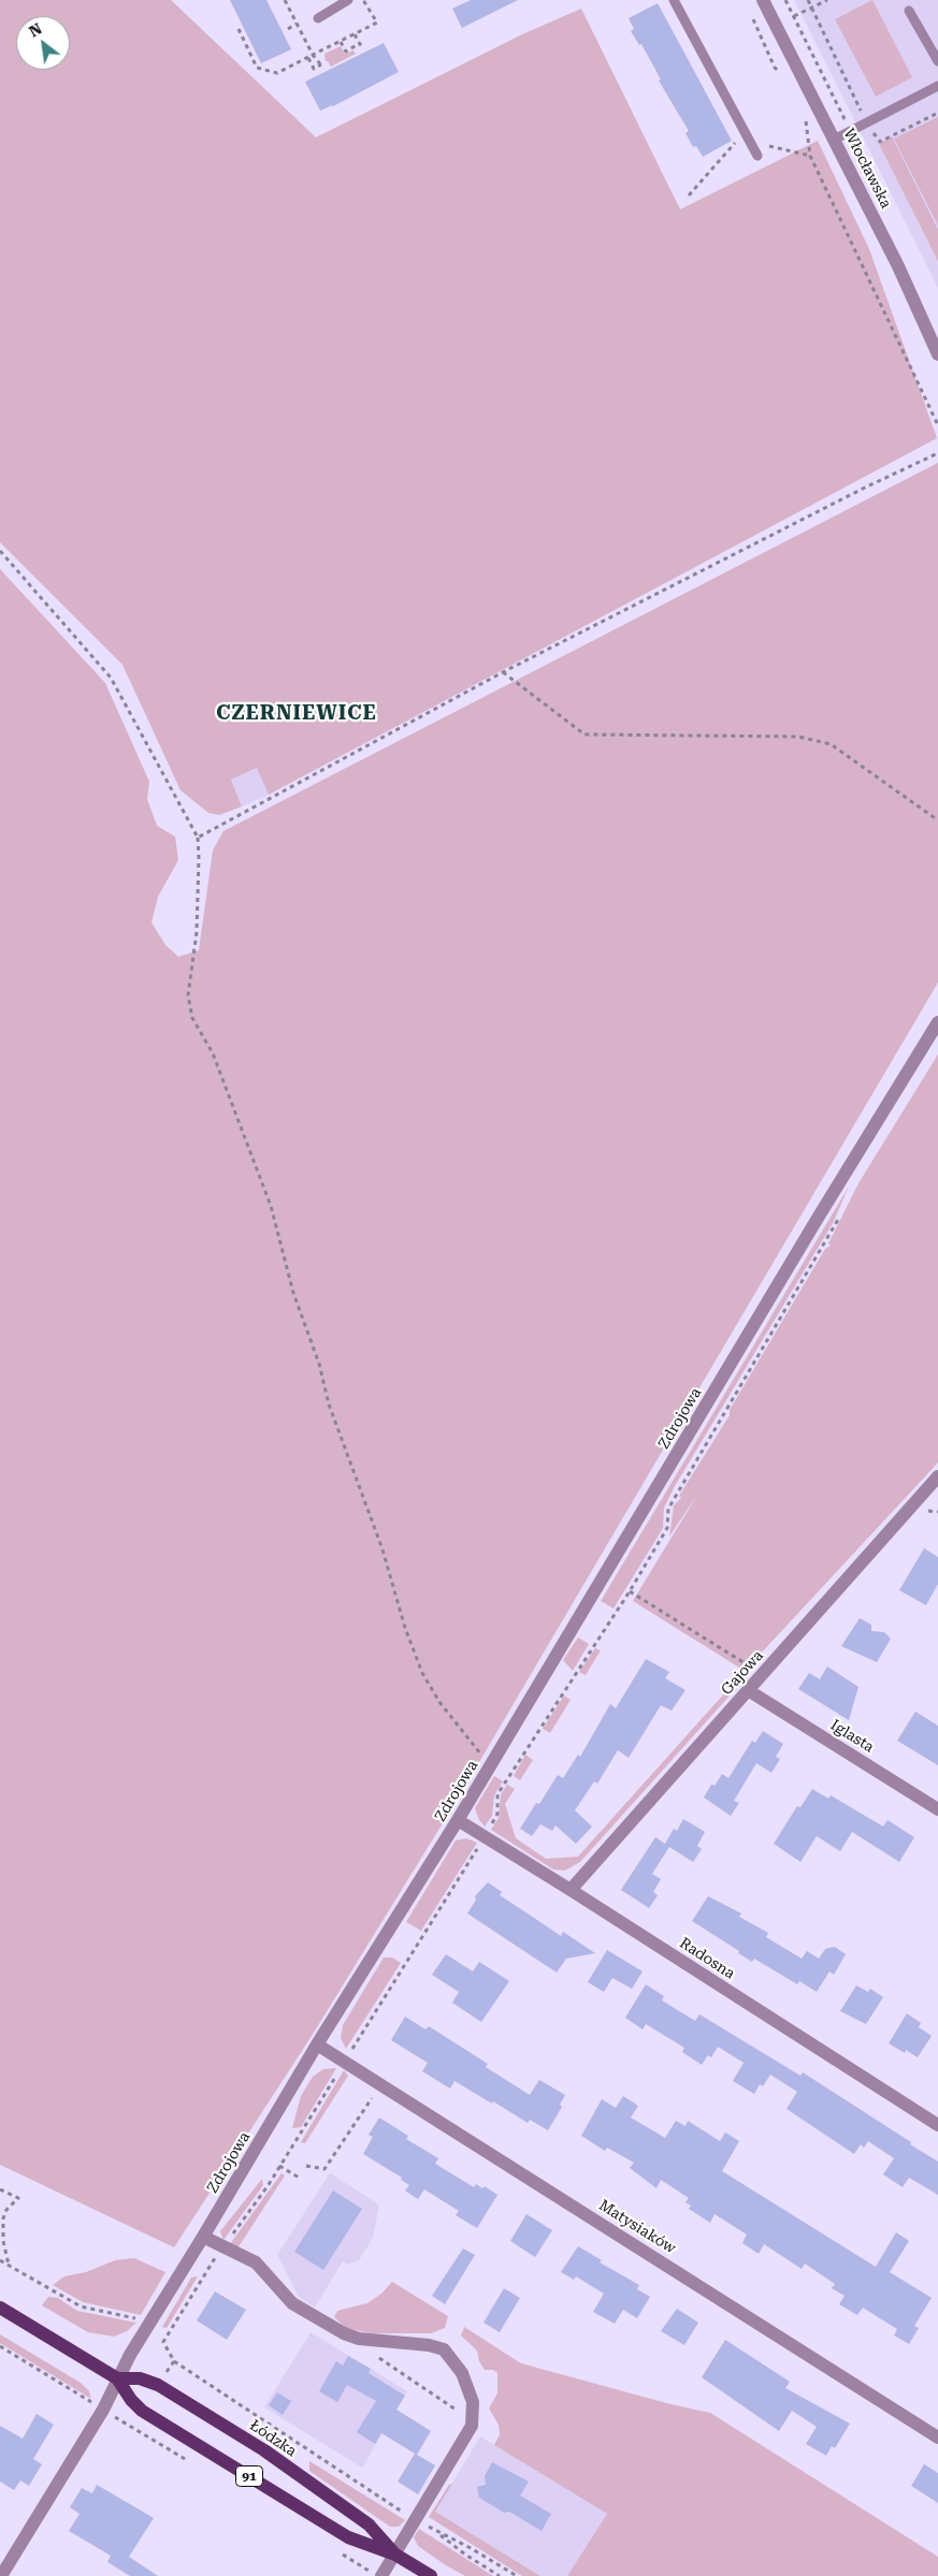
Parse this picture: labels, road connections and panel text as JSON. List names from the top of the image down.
{
  "streets": {
    "main road": ["Łódzka", "91"],
    "street": [
      "Włocławska",
      "Zdrojowa",
      "Gajowa",
      "Iglasta",
      "Radosna",
      "Matysiaków"
    ]
  },
  "crossings": [
    ["Zdrojowa", "Radosna"],
    ["Zdrojowa", "Matysiaków"],
    ["Zdrojowa", "Łódzka"],
    ["Gajowa", "Iglasta"],
    ["Gajowa", "Radosna"]
  ],
  "districts": ["CZERNIEWICE"],
  "north": "top left"
}
